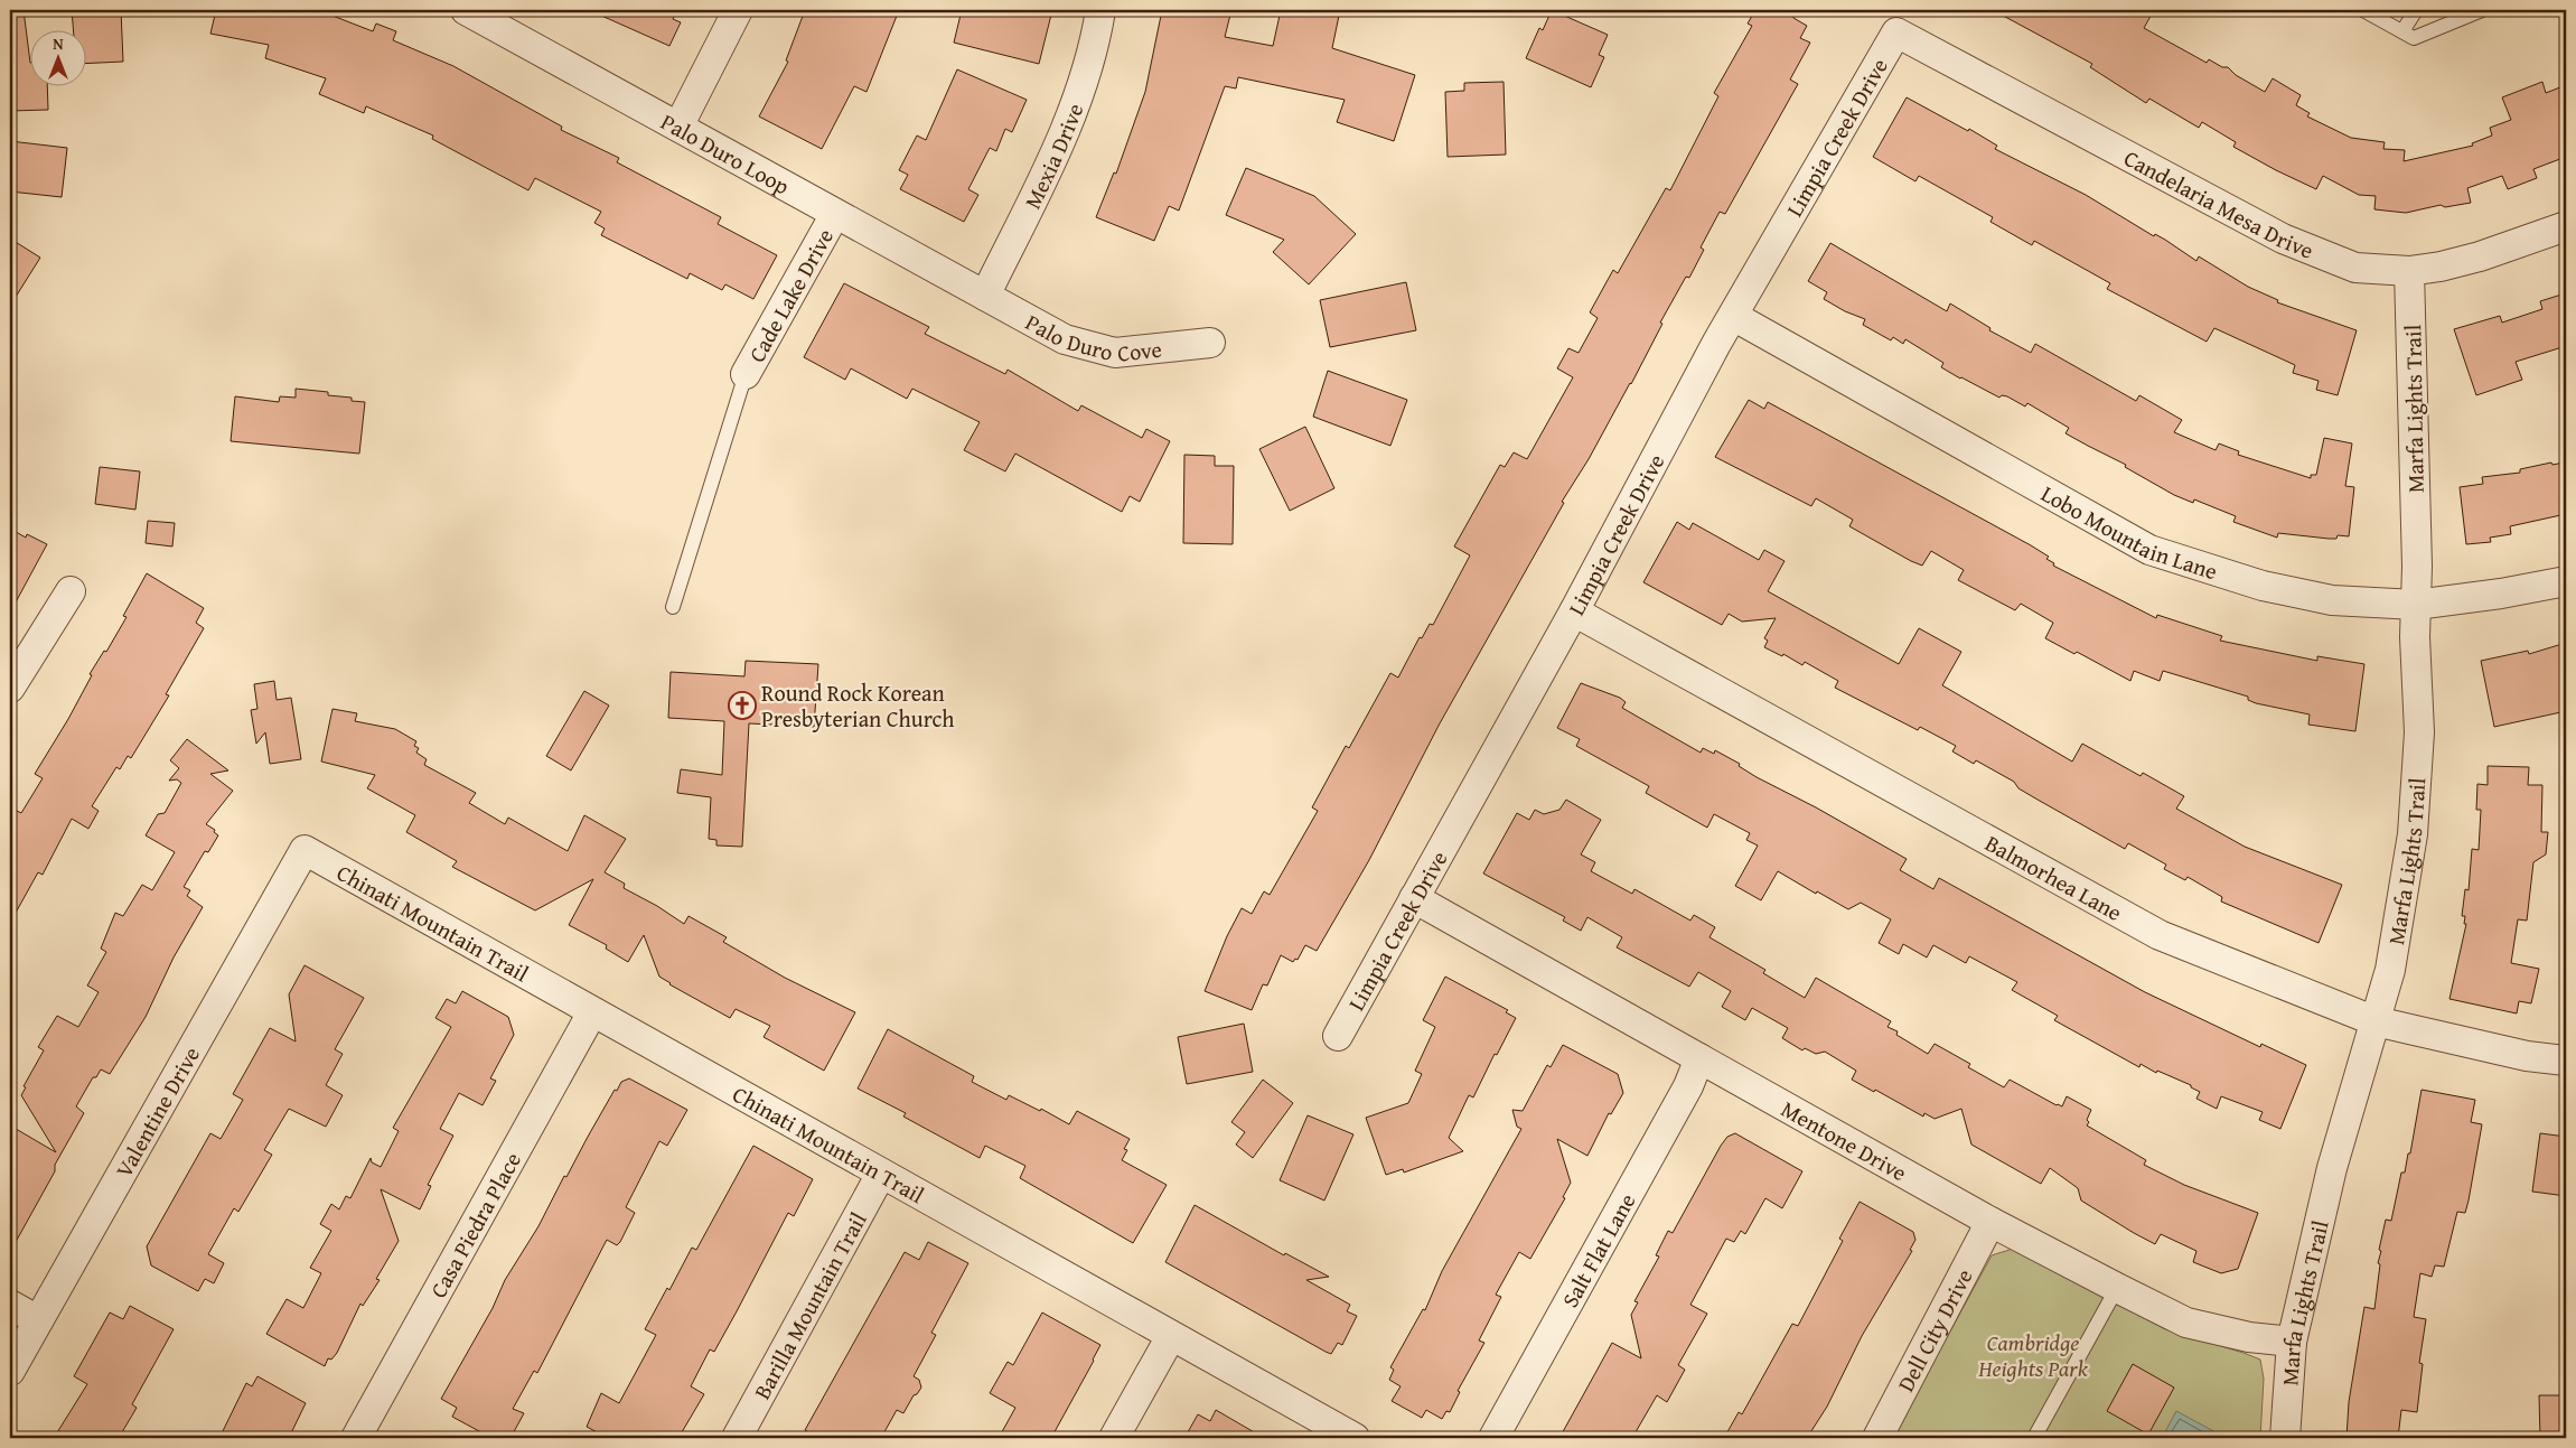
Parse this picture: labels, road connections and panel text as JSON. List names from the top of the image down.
{
  "streets": {
    "street": [
      "Limpia Creek Drive",
      "Palo Duro Loop",
      "Mexia Drive",
      "Candelaria Mesa Drive",
      "Cade Lake Drive",
      "Palo Duro Cove",
      "Marfa Lights Trail",
      "Lobo Mountain Lane",
      "Balmorhea Lane",
      "Chinati Mountain Trail",
      "Valentine Drive",
      "Mentone Drive",
      "Casa Piedra Place",
      "Salt Flat Lane",
      "Barilla Mountain Trail",
      "Dell City Drive"
    ]
  },
  "crossings": [
    ["Limpia Creek Drive", "Candelaria Mesa Drive"],
    ["Limpia Creek Drive", "Lobo Mountain Lane"],
    ["Limpia Creek Drive", "Balmorhea Lane"],
    ["Limpia Creek Drive", "Mentone Drive"],
    ["Palo Duro Loop", "Mexia Drive"],
    ["Palo Duro Loop", "Cade Lake Drive"],
    ["Palo Duro Loop", "Palo Duro Cove"],
    ["Mexia Drive", "Palo Duro Cove"],
    ["Candelaria Mesa Drive", "Marfa Lights Trail"],
    ["Marfa Lights Trail", "Lobo Mountain Lane"],
    ["Marfa Lights Trail", "Balmorhea Lane"],
    ["Marfa Lights Trail", "Mentone Drive"],
    ["Chinati Mountain Trail", "Valentine Drive"],
    ["Chinati Mountain Trail", "Casa Piedra Place"],
    ["Chinati Mountain Trail", "Barilla Mountain Trail"],
    ["Mentone Drive", "Salt Flat Lane"],
    ["Mentone Drive", "Dell City Drive"]
  ],
  "parks": ["Cambridge Heights Park"],
  "places": {
    "church": ["Round Rock Korean Presbyterian Church"]
  },
  "north": "top"
}
